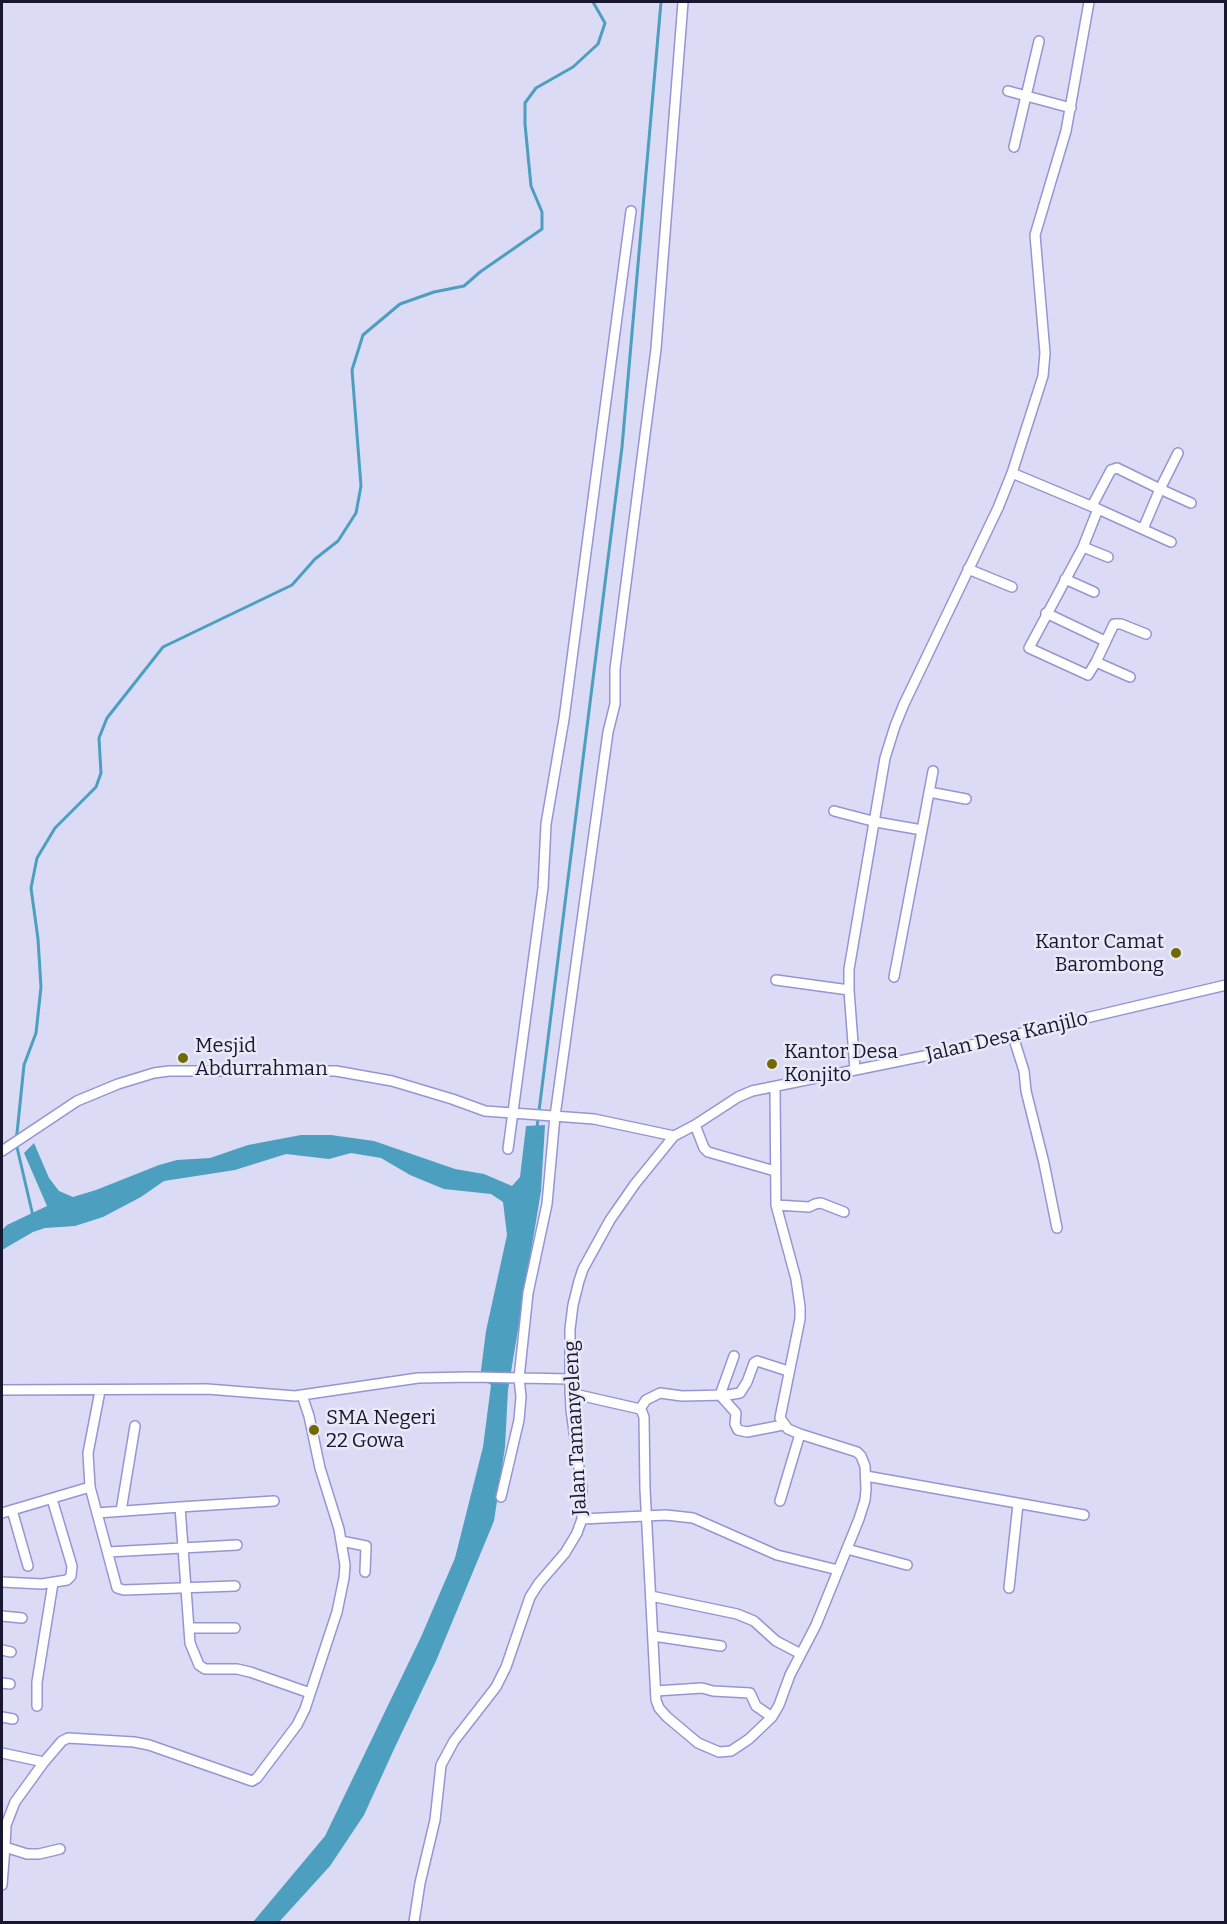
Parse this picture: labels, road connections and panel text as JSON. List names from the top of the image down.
{
  "streets": {
    "street": ["Jalan Desa Kanjilo", "Jalan Tamanyeleng"]
  },
  "crossings": [
    ["Jalan Desa Kanjilo", "Jalan Tamanyeleng"]
  ],
  "places": [
    "Kantor Camat Barombong",
    "Mesjid Abdurrahman",
    "Kantor Desa Konjito",
    "SMA Negeri 22 Gowa"
  ]
}
